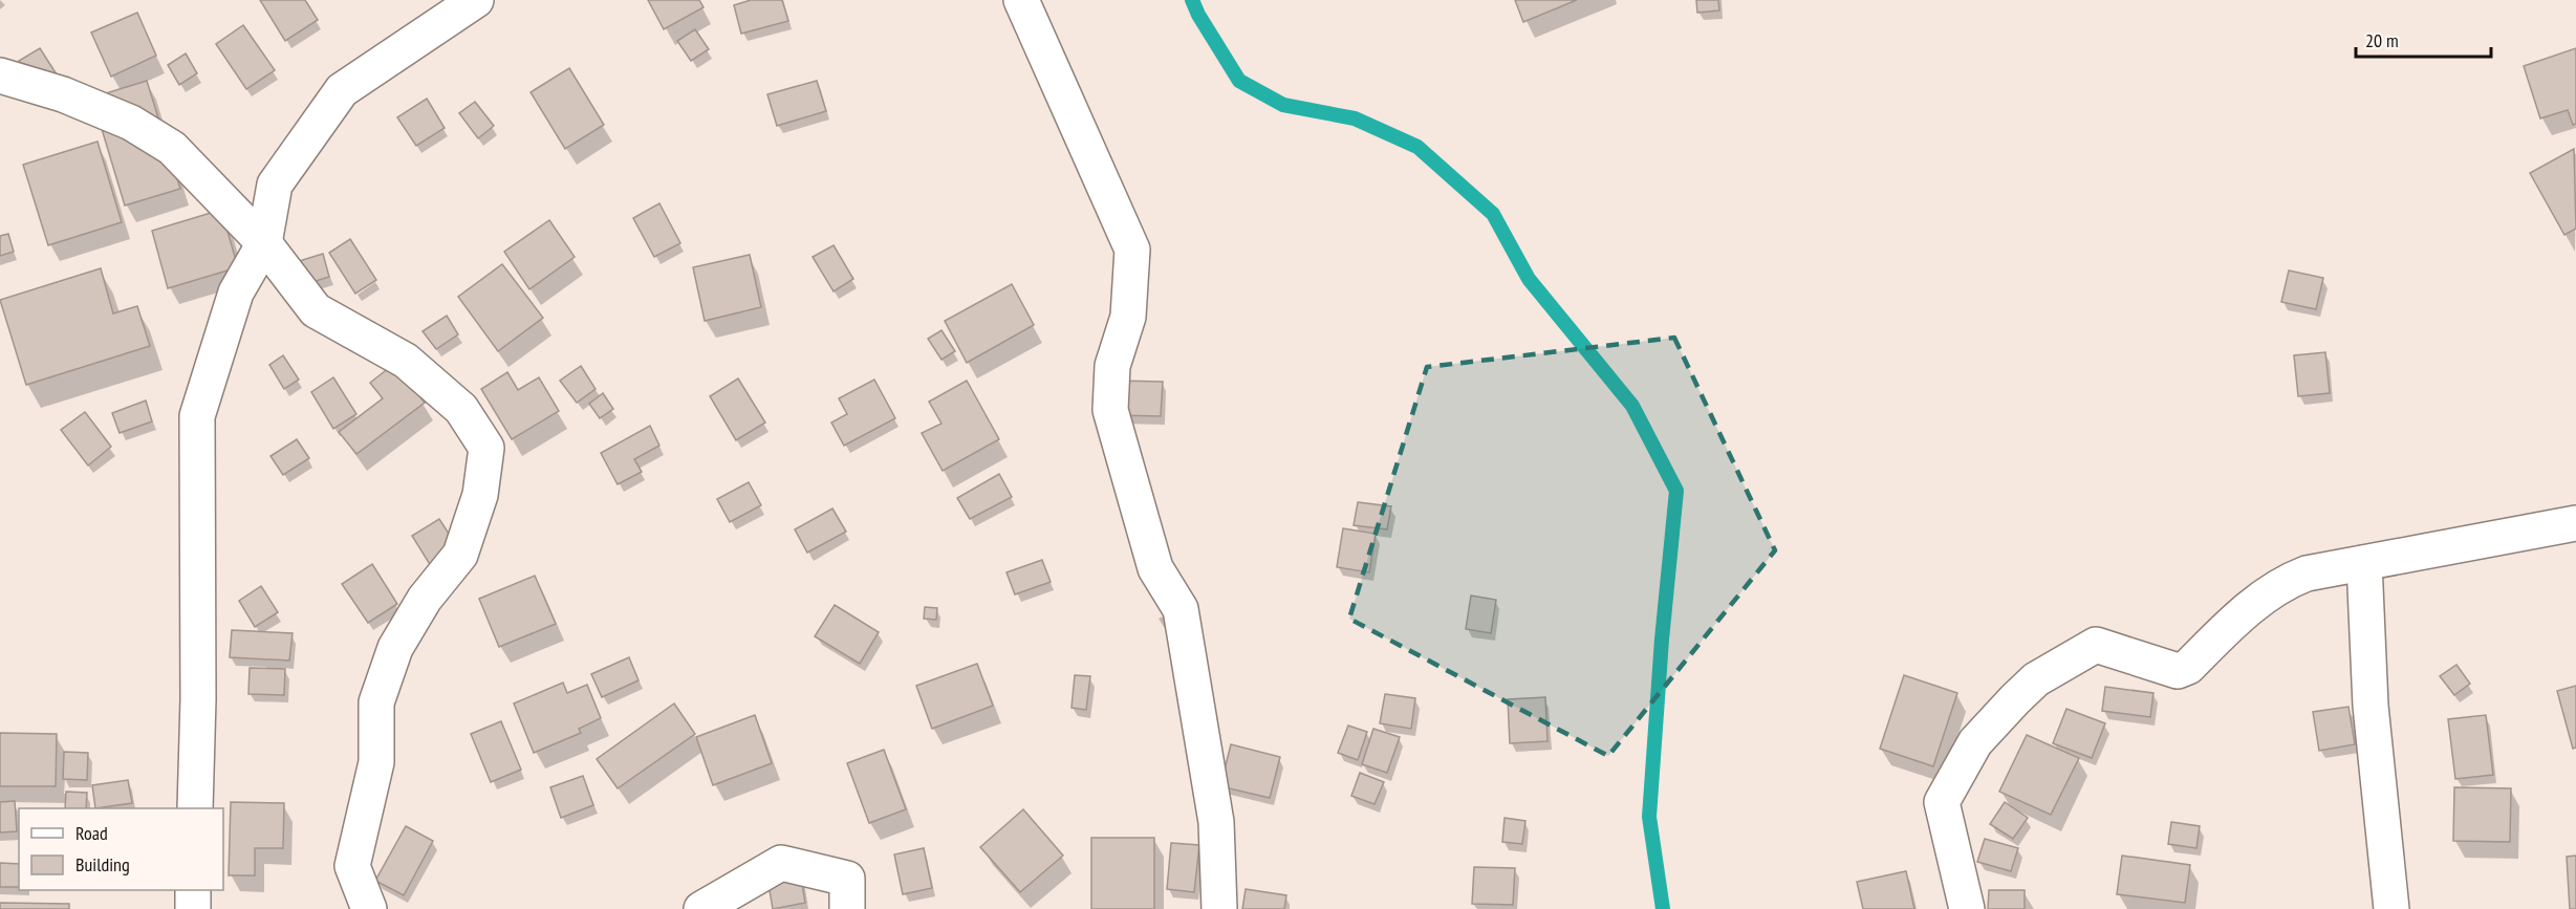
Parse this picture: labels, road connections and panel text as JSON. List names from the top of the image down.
{
  "legend": ["Road", "Building"],
  "scale_bar": "20 m"
}
